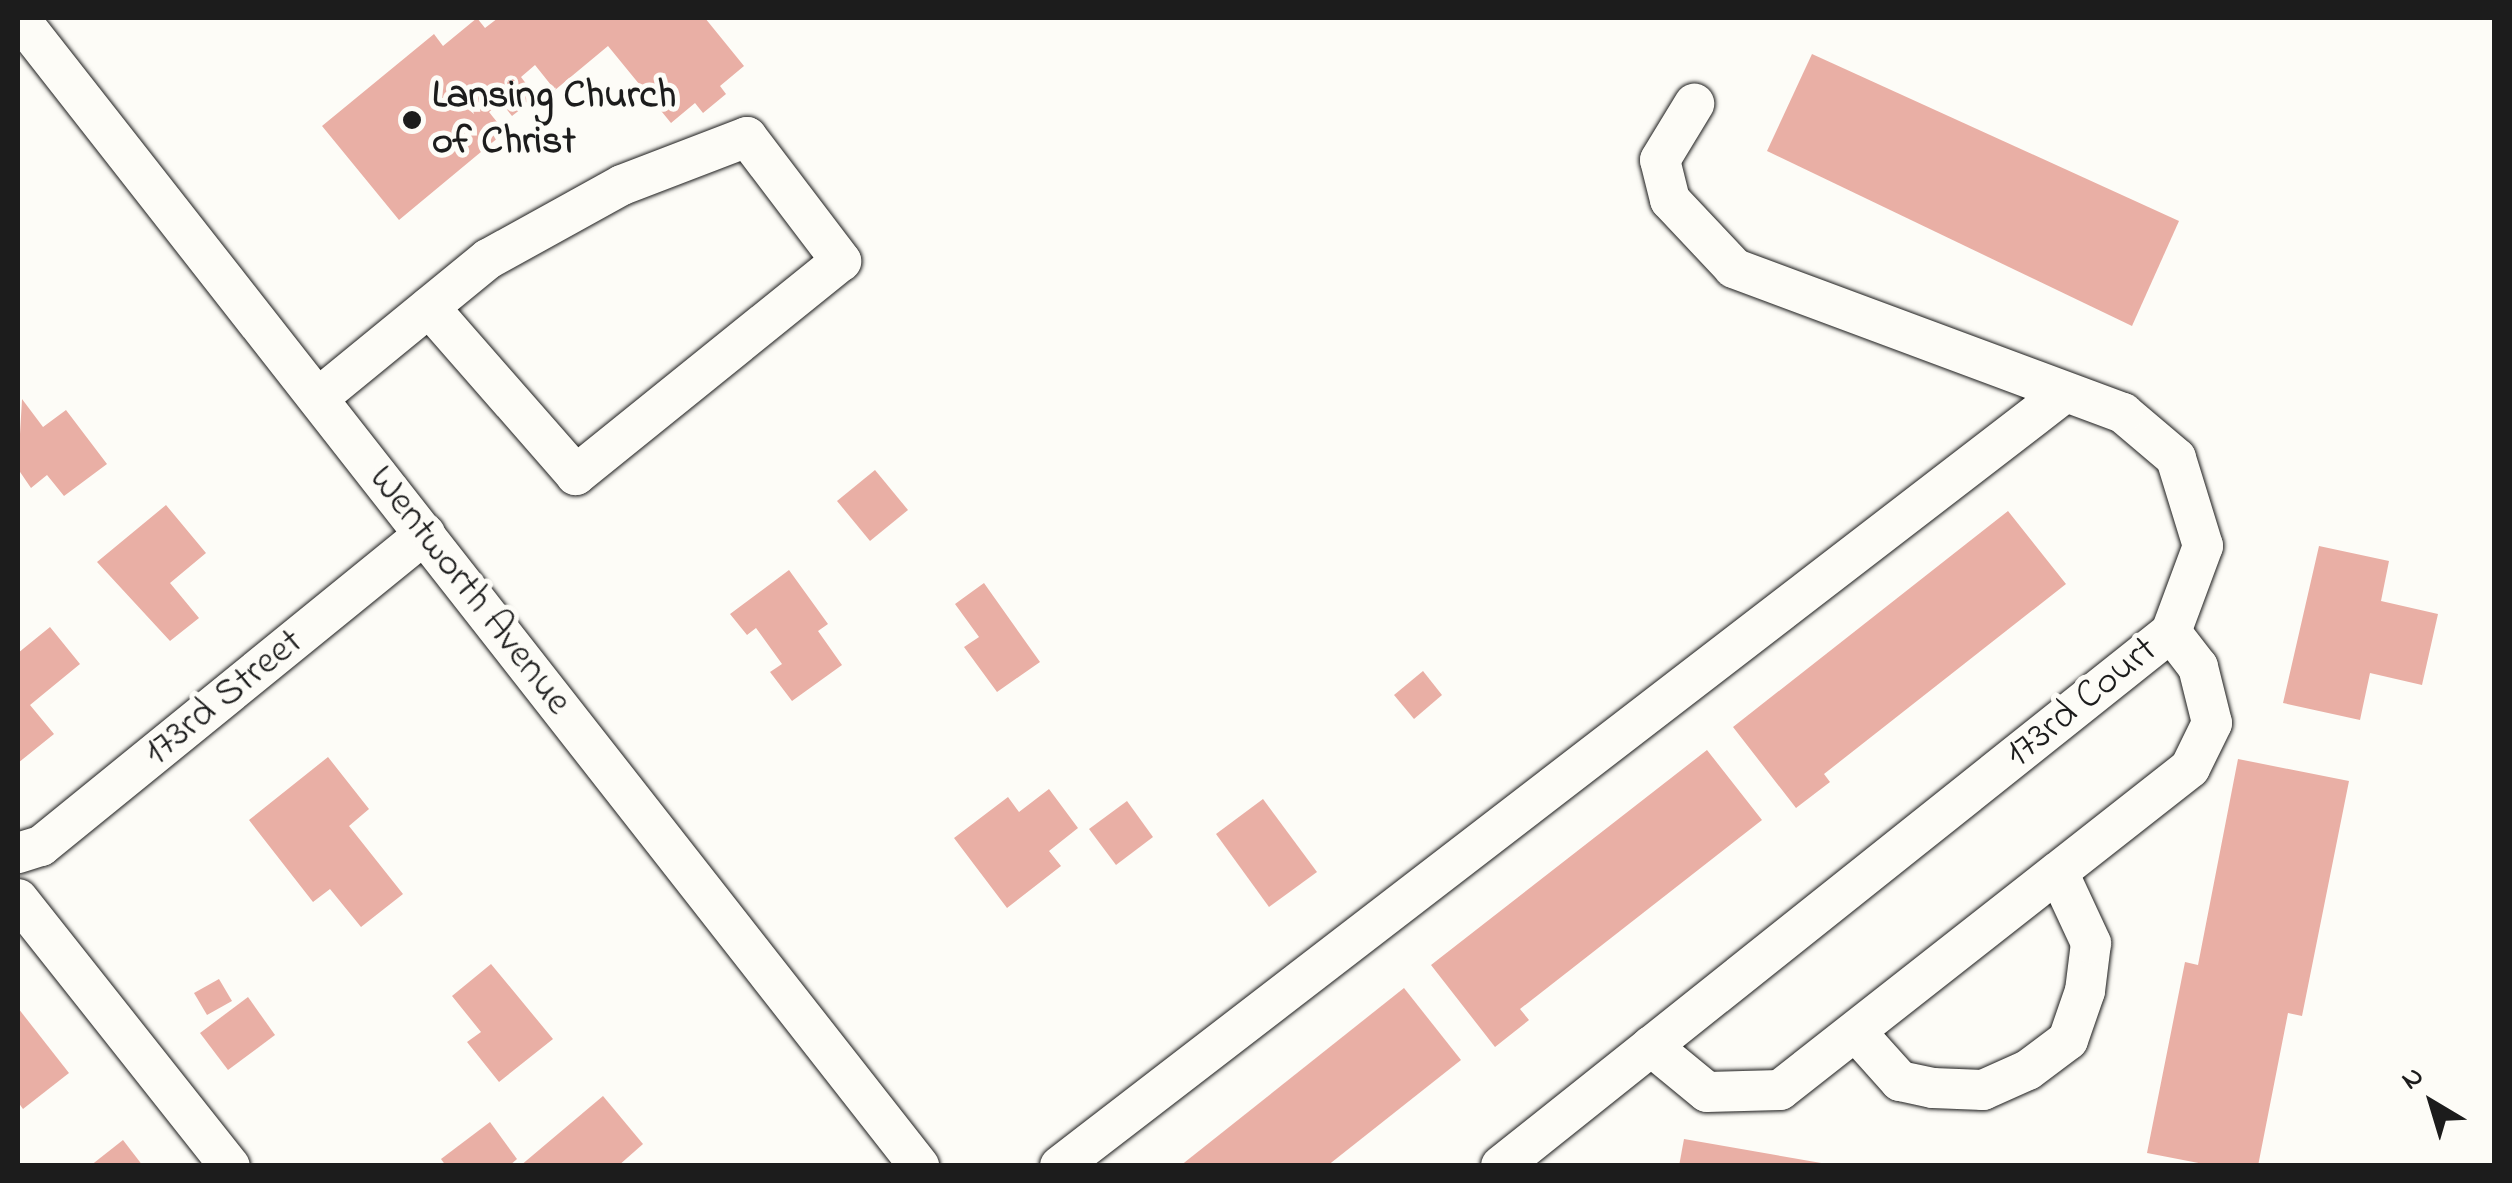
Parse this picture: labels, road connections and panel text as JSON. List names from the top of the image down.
{
  "streets": {
    "street": ["Wentworth Avenue", "173rd Street", "173rd Court"]
  },
  "crossings": [
    ["Wentworth Avenue", "173rd Street"]
  ],
  "places": ["Lansing Church of Christ"],
  "north": "top left"
}
